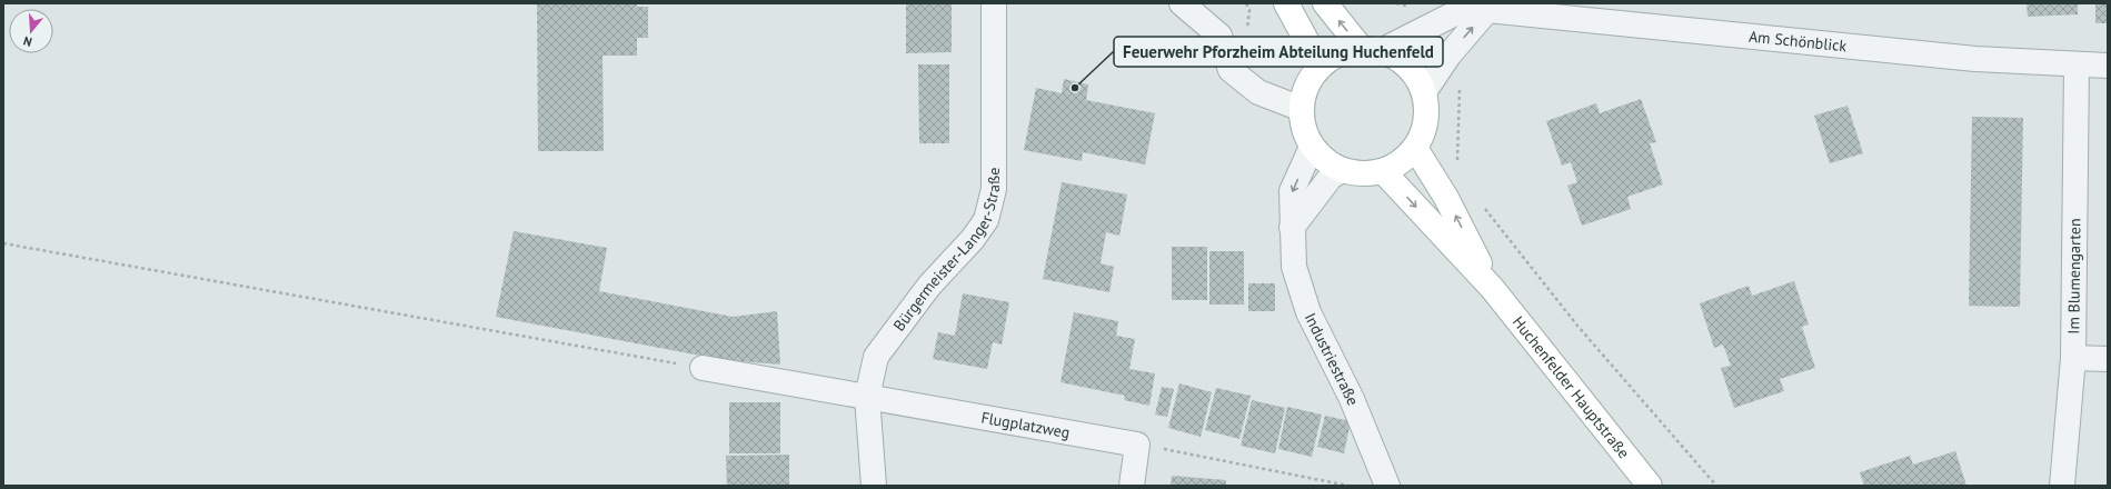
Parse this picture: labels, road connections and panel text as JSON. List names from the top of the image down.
{
  "streets": {
    "main road": ["Huchenfelder Hauptstraße"],
    "street": [
      "Am Schönblick",
      "Bürgermeister-Langer-Straße",
      "Im Blumengarten",
      "Industriestraße",
      "Flugplatzweg"
    ]
  },
  "crossings": [
    ["Am Schönblick", "Im Blumengarten"],
    ["Am Schönblick", "Industriestraße"],
    ["Am Schönblick", "Huchenfelder Hauptstraße"],
    ["Bürgermeister-Langer-Straße", "Flugplatzweg"],
    ["Industriestraße", "Huchenfelder Hauptstraße"]
  ],
  "places": ["Feuerwehr Pforzheim Abteilung Huchenfeld"],
  "north": "bottom"
}
